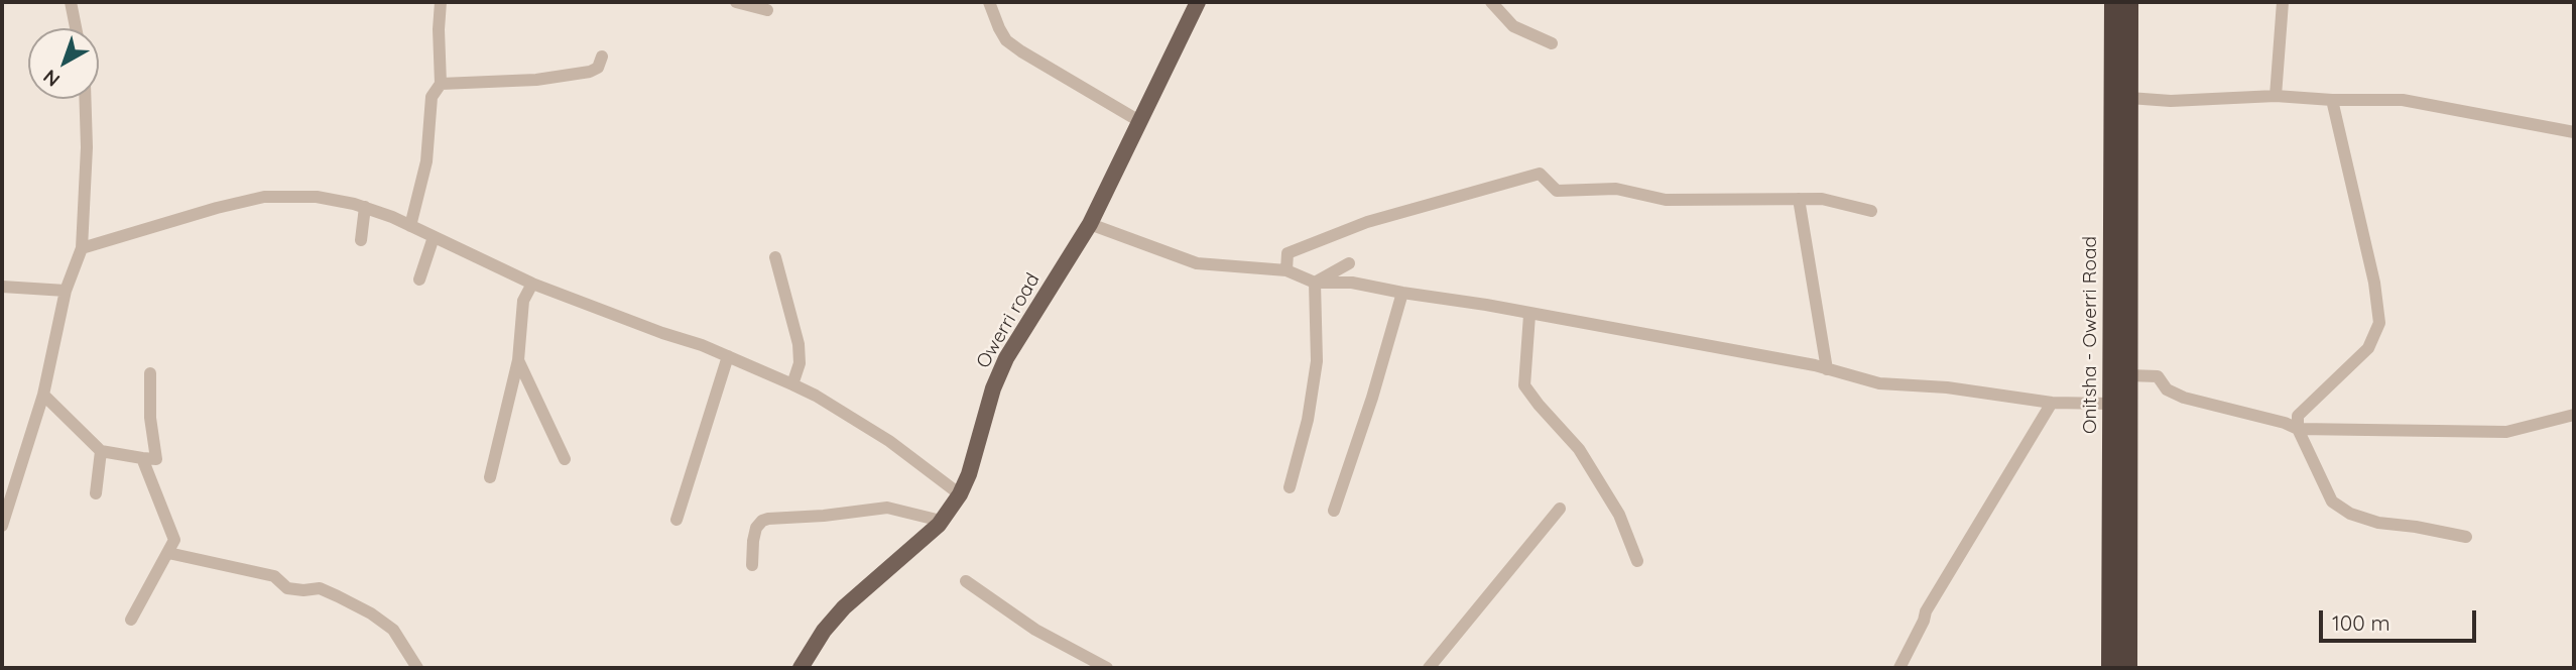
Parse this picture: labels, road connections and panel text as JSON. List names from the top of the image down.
{
  "streets": {
    "highway": ["Onitsha - Owerri Road"],
    "main road": ["Owerri road"]
  },
  "scale_bar": "100 m",
  "north": "bottom left"
}
